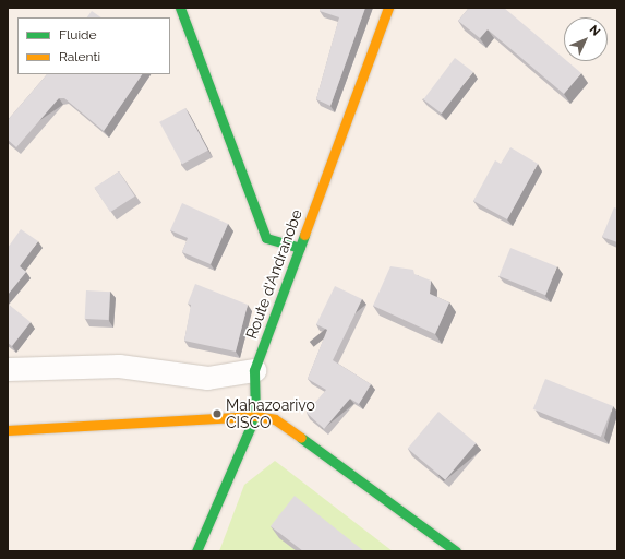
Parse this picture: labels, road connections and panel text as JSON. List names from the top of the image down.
{
  "streets": {
    "street": ["Route d'Andranobe"]
  },
  "places": ["Mahazoarivo CISCO"],
  "legend": ["Fluide", "Ralenti"],
  "north": "top right"
}
